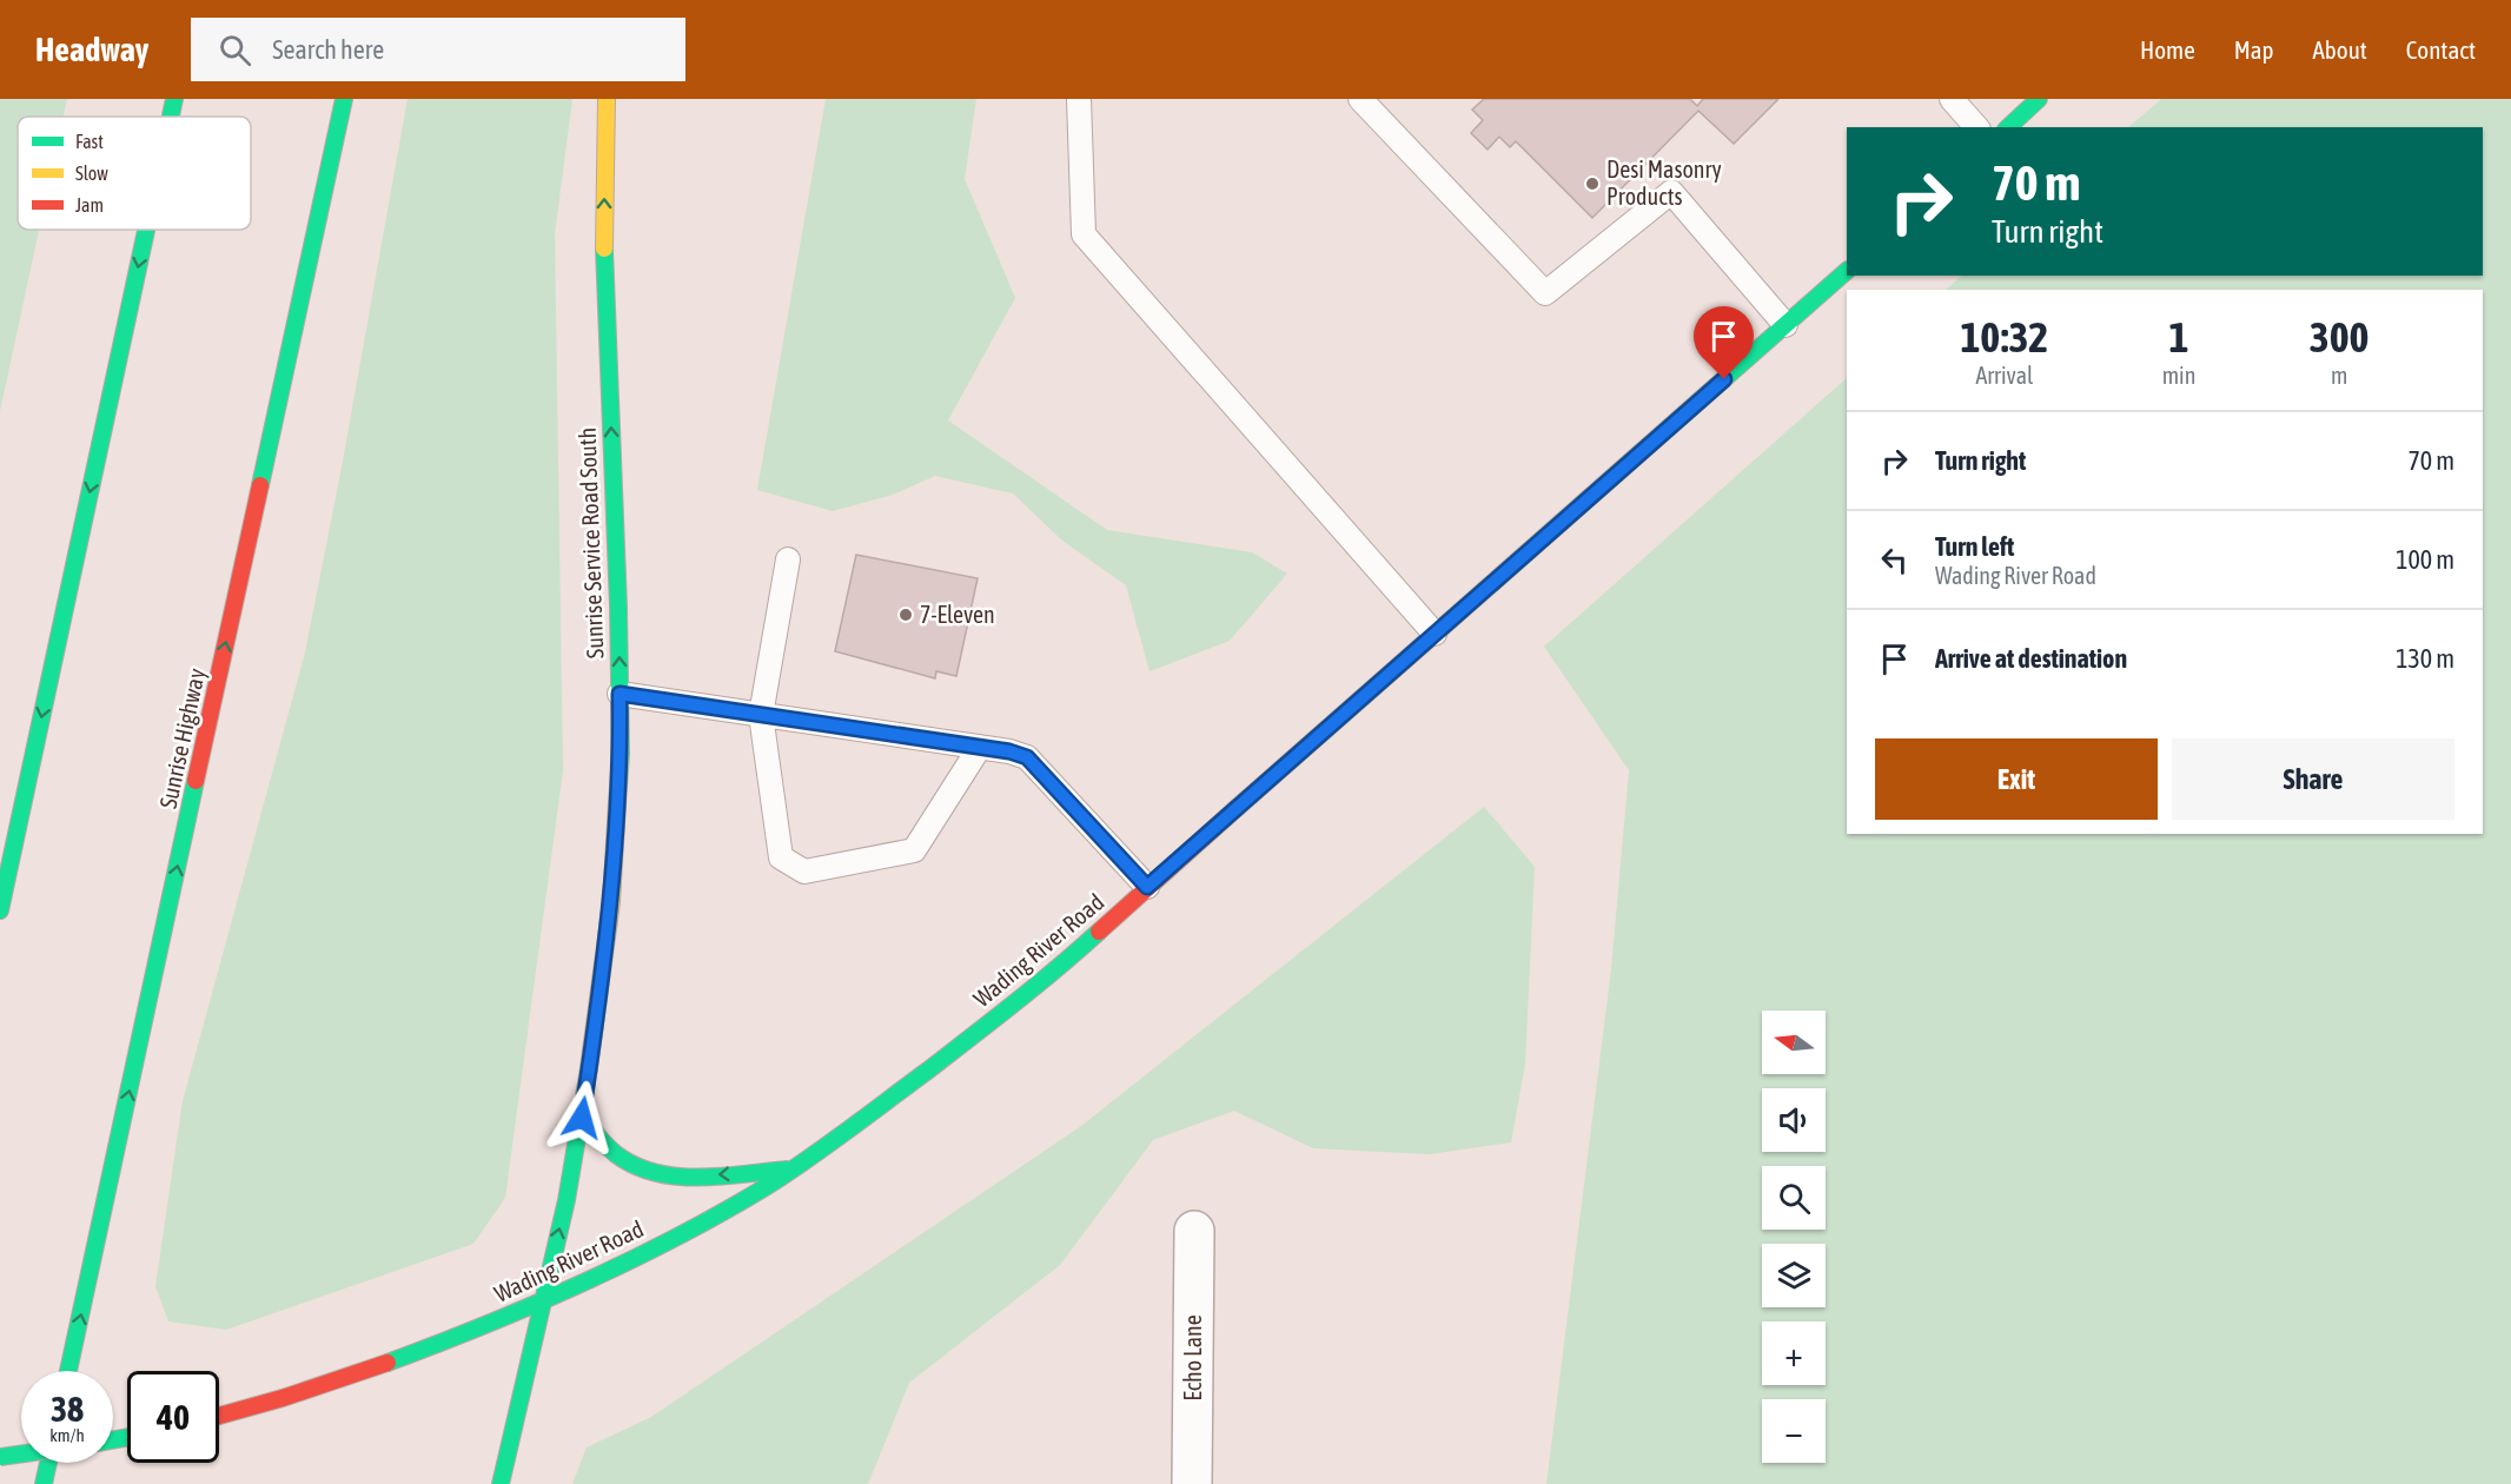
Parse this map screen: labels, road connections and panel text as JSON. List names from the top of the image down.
{
  "streets": {
    "main road": ["Sunrise Service Road South", "Sunrise Highway", "Wading River Road"],
    "street": ["Echo Lane"]
  },
  "crossings": [
    ["Sunrise Service Road South", "Wading River Road"]
  ],
  "one_way": ["Sunrise Service Road South", "Sunrise Highway"],
  "places": ["Desi Masonry Products", "7-Eleven"],
  "legend": ["Fast", "Slow", "Jam"],
  "north": "left",
  "page": {
    "header": "Headway",
    "search": "Search here",
    "nav": [
      "Home",
      "Map",
      "About",
      "Contact"
    ],
    "turn": ["70 m", "Turn right"],
    "eta": [
      "10:32",
      "Arrival",
      "1",
      "min",
      "300",
      "m"
    ],
    "list": [
      {
        "name": "Turn right",
        "value": "70 m"
      },
      {
        "name": "Turn left",
        "note": "Wading River Road",
        "value": "100 m"
      },
      {
        "name": "Arrive at destination",
        "value": "130 m"
      }
    ],
    "buttons": ["Exit", "Share"],
    "map_buttons": ["+", "−"],
    "speed": "38 km/h",
    "limit": "40"
  }
}
